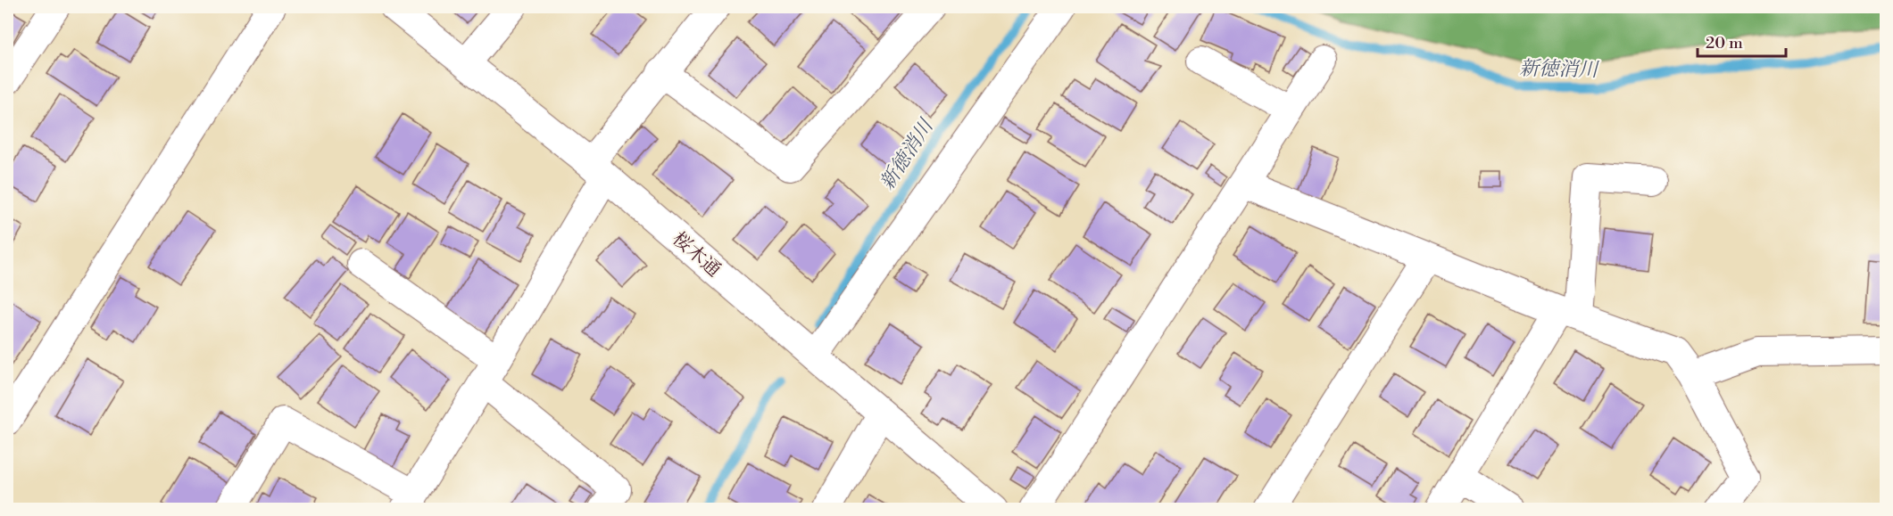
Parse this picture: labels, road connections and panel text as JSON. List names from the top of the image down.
{
  "streets": {
    "street": ["桜木通"]
  },
  "water": ["新徳消川"],
  "scale_bar": "20 m"
}
